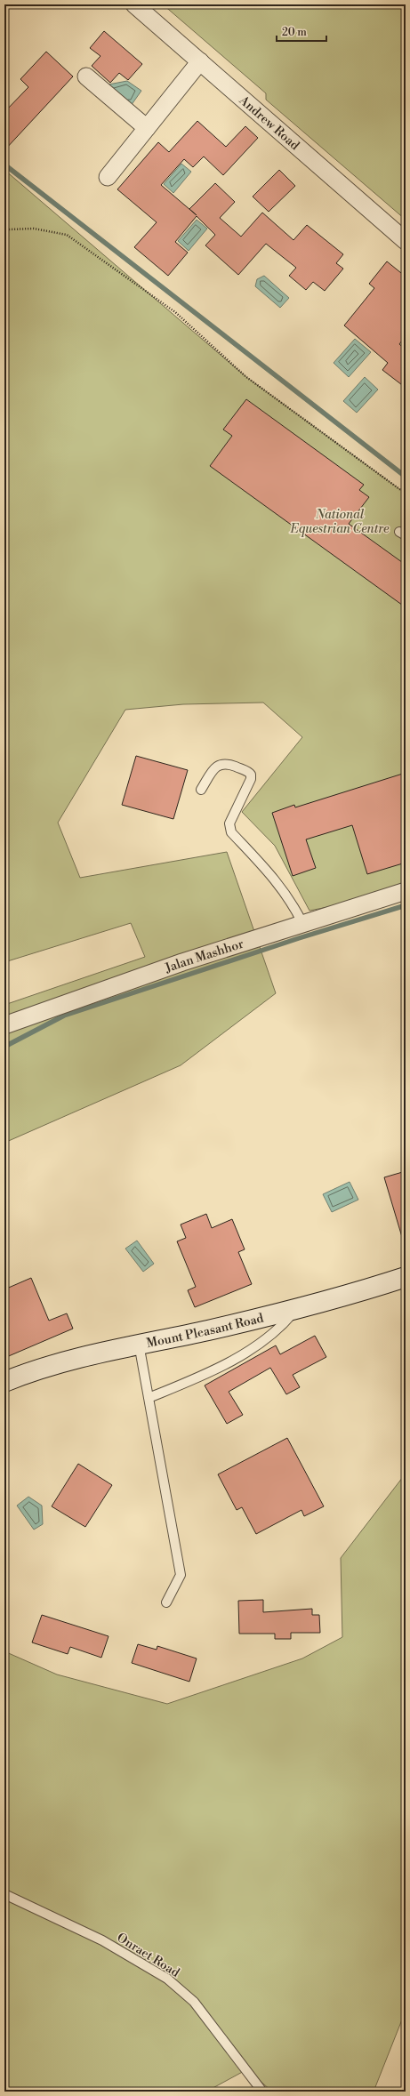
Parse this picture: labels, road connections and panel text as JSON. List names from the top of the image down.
{
  "streets": {
    "street": ["Andrew Road", "Jalan Mashhor", "Mount Pleasant Road"],
    "lane": ["Onraet Road"]
  },
  "parks": ["National Equestrian Centre"],
  "scale_bar": "20 m"
}
